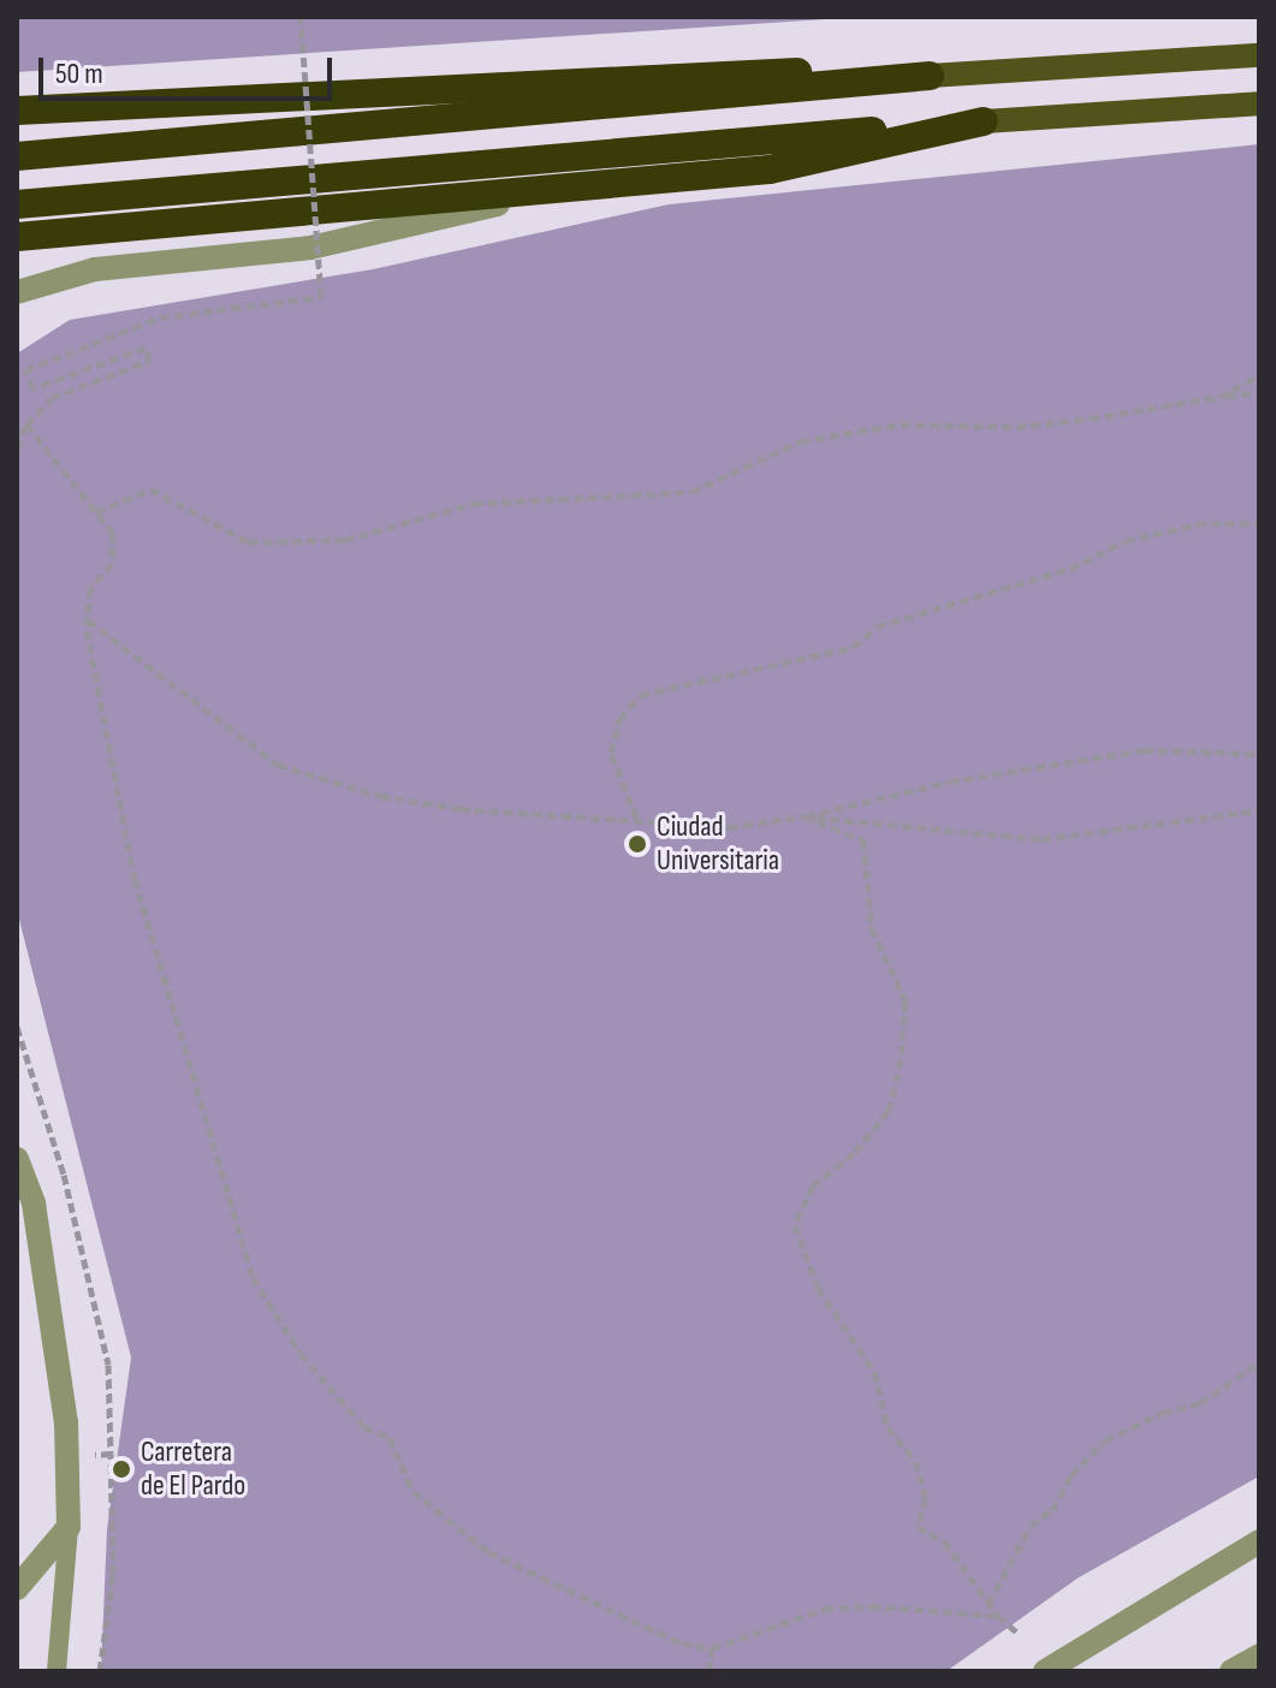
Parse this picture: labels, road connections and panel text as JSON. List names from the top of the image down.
{
  "places": ["Ciudad Universitaria", "Carretera de El Pardo"],
  "scale_bar": "50 m"
}
